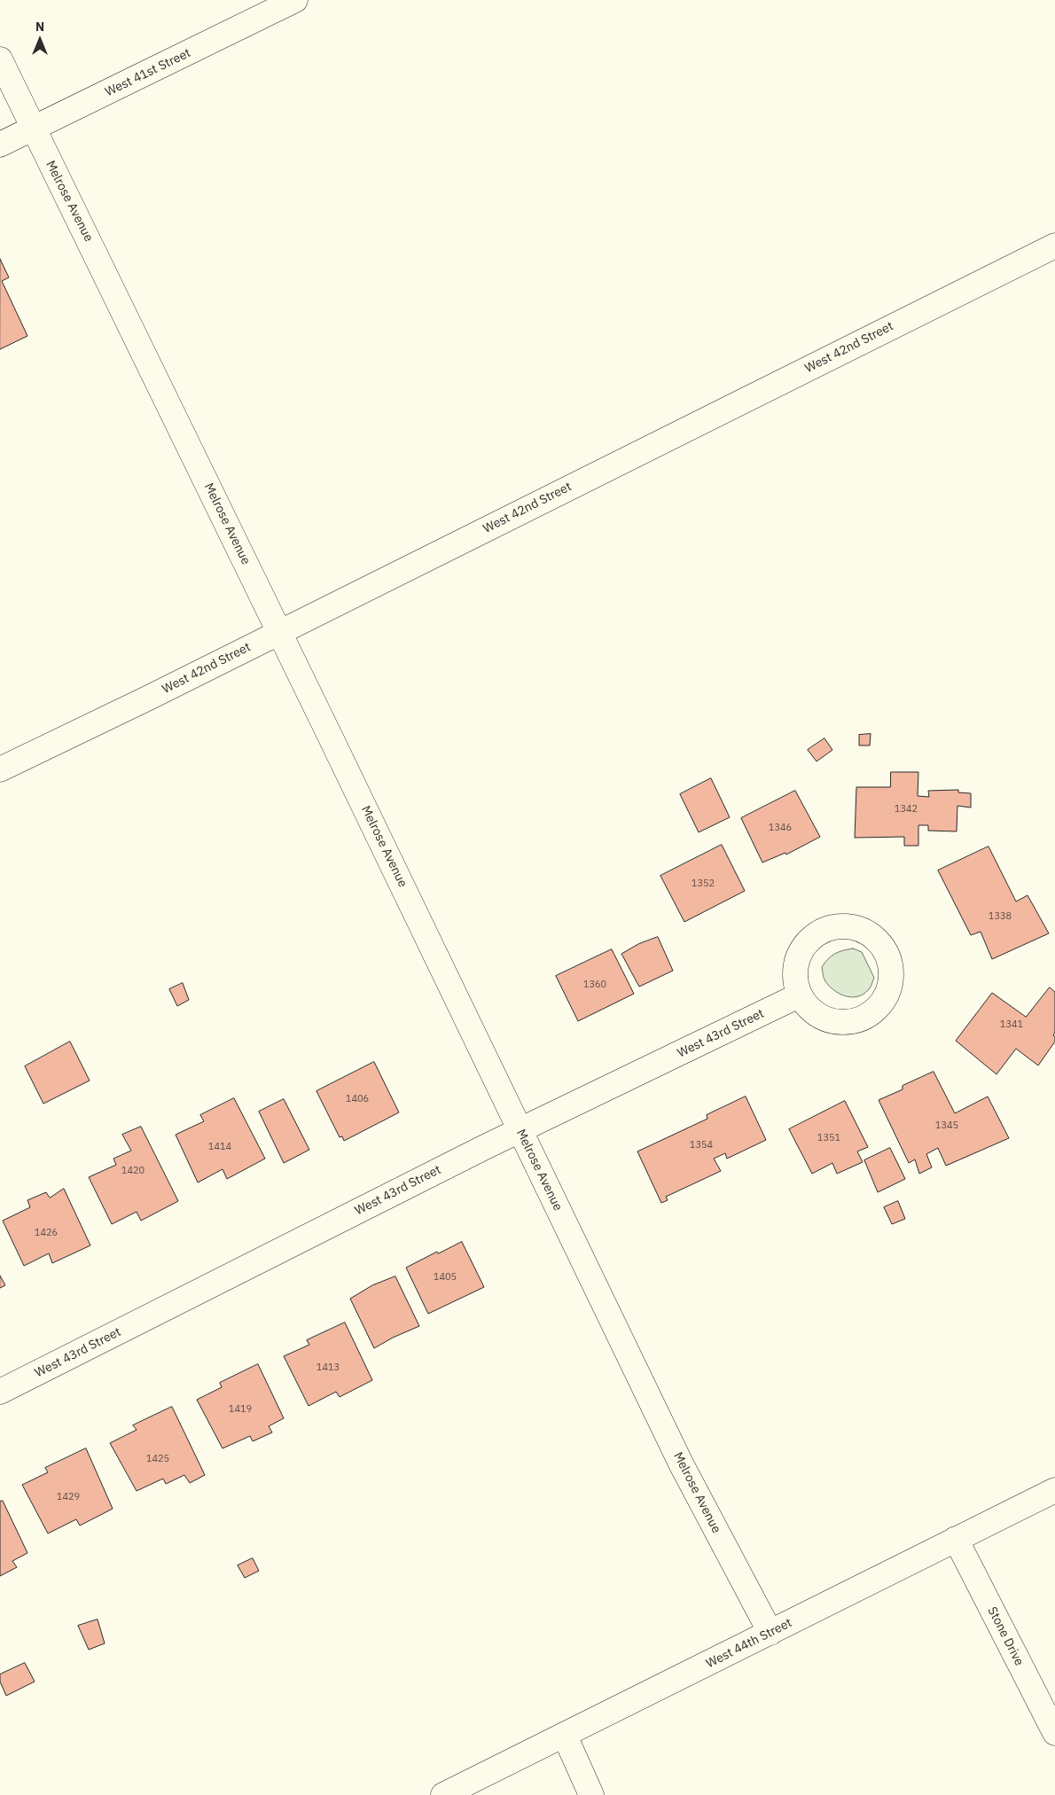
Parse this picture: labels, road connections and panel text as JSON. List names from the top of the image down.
{
  "streets": {
    "street": [
      "West 41st Street",
      "Melrose Avenue",
      "West 42nd Street",
      "West 43rd Street",
      "Stone Drive",
      "West 44th Street"
    ]
  },
  "crossings": [
    ["West 41st Street", "Melrose Avenue"],
    ["Melrose Avenue", "West 42nd Street"],
    ["Melrose Avenue", "West 43rd Street"],
    ["Melrose Avenue", "West 44th Street"],
    ["Stone Drive", "West 44th Street"]
  ],
  "house_numbers": [
    "1342",
    "1346",
    "1352",
    "1338",
    "1360",
    "1341",
    "1406",
    "1345",
    "1351",
    "1354",
    "1414",
    "1420",
    "1426",
    "1405",
    "1413",
    "1419",
    "1425",
    "1429"
  ],
  "north": "top"
}
